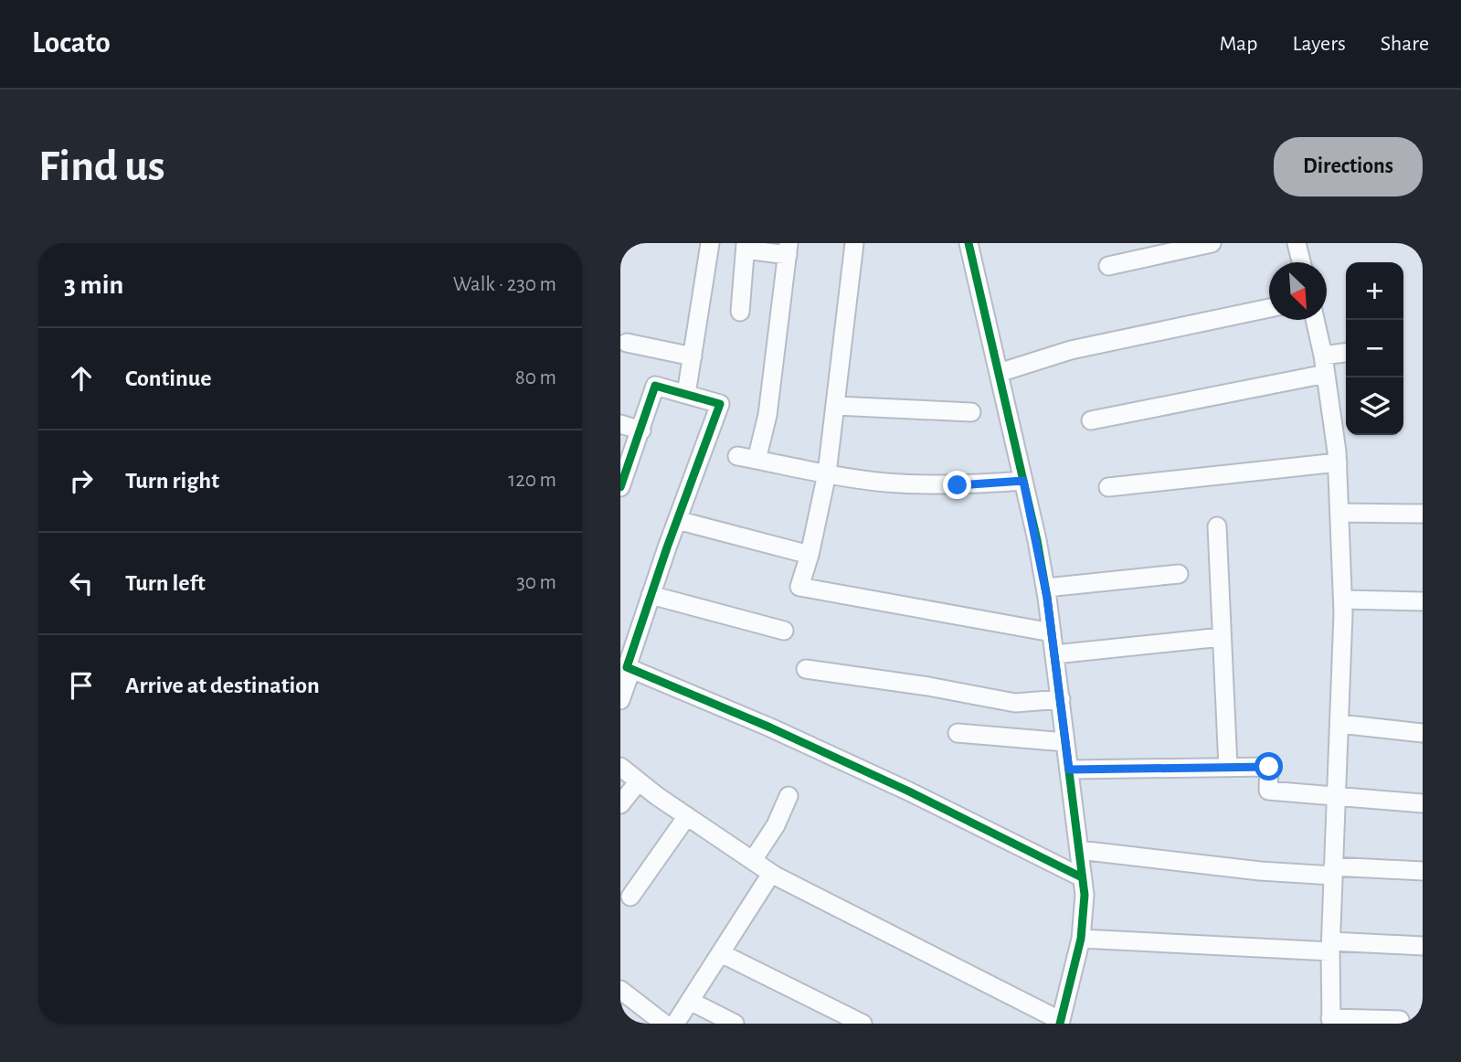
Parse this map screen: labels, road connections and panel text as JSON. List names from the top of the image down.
{
  "north": "bottom right",
  "page": {
    "header": "Locato",
    "nav": ["Map", "Layers", "Share"],
    "buttons": "Directions",
    "title": "Find us",
    "heading": ["3 min", "Walk · 230 m"],
    "map_buttons": ["+", "−"],
    "list": [
      ["Continue", "80 m"],
      ["Turn right", "120 m"],
      ["Turn left", "30 m"],
      "Arrive at destination"
    ]
  }
}
